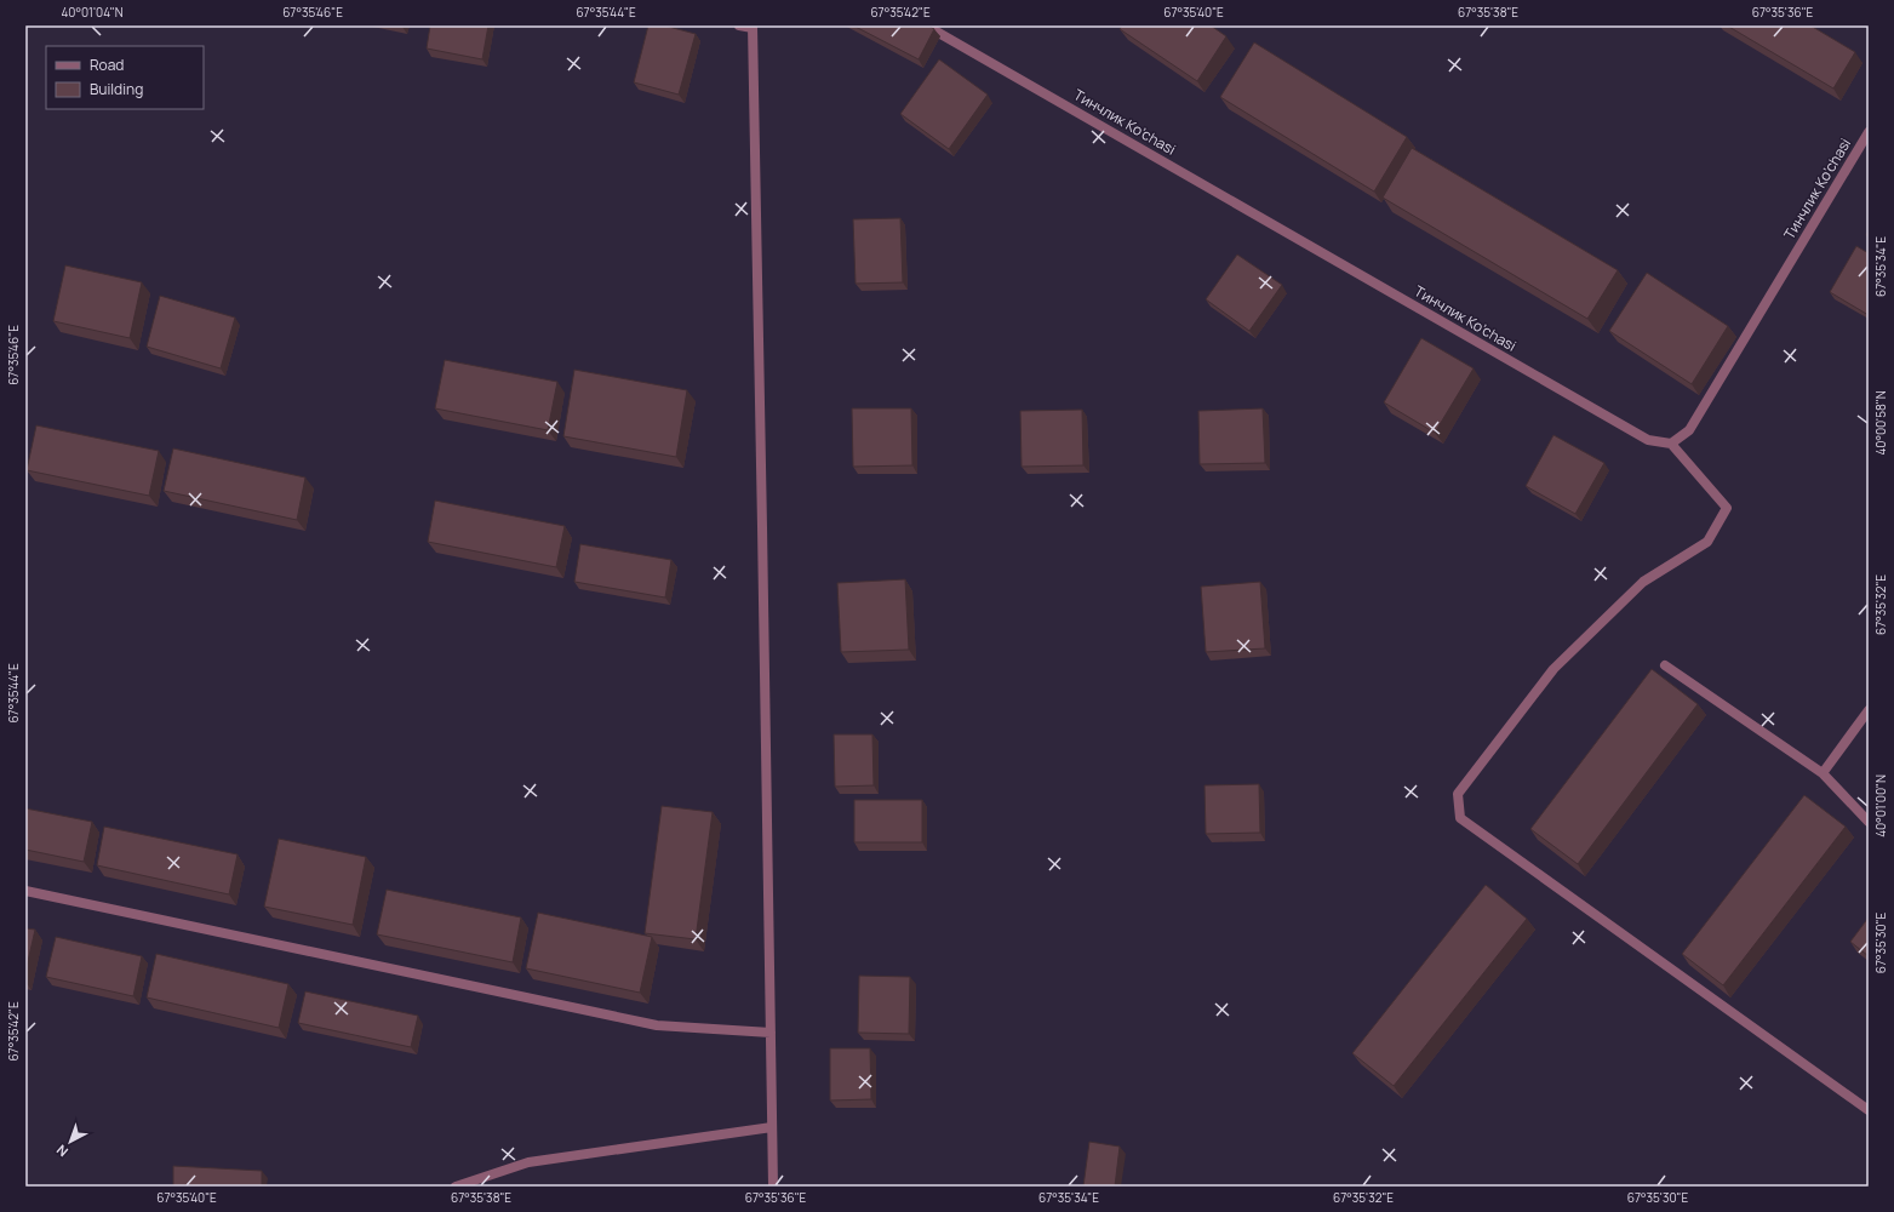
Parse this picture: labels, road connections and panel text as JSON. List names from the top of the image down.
{
  "streets": {
    "street": ["Тинчлик Ko’chasi"]
  },
  "legend": ["Road", "Building"],
  "north": "bottom left",
  "coordinates": [
    "40°01'04\"N",
    "67°35'46\"E",
    "67°35'44\"E",
    "67°35'42\"E",
    "67°35'40\"E",
    "67°35'38\"E",
    "67°35'36\"E",
    "67°35'34\"E",
    "40°00'58\"N",
    "67°35'32\"E",
    "40°01'00\"N",
    "67°35'30\"E"
  ]
}
